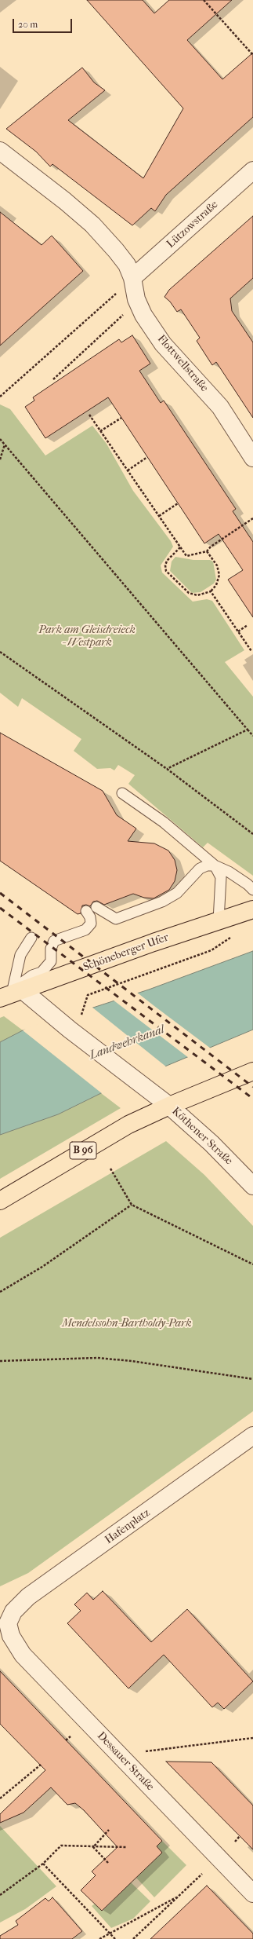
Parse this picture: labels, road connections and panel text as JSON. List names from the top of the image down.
{
  "streets": {
    "main road": ["Schöneberger Ufer", "B 96"],
    "street": [
      "Lützowstraße",
      "Flottwellstraße",
      "Köthener Straße",
      "Hafenplatz",
      "Dessauer Straße"
    ]
  },
  "crossings": [
    ["Lützowstraße", "Flottwellstraße"],
    ["Schöneberger Ufer", "Köthener Straße"],
    ["Köthener Straße", "B 96"],
    ["Hafenplatz", "Dessauer Straße"]
  ],
  "water": ["Landwehrkanal"],
  "parks": ["Park am Gleisdreieck - Westpark", "Mendelssohn-Bartholdy-Park"],
  "scale_bar": "20 m"
}
